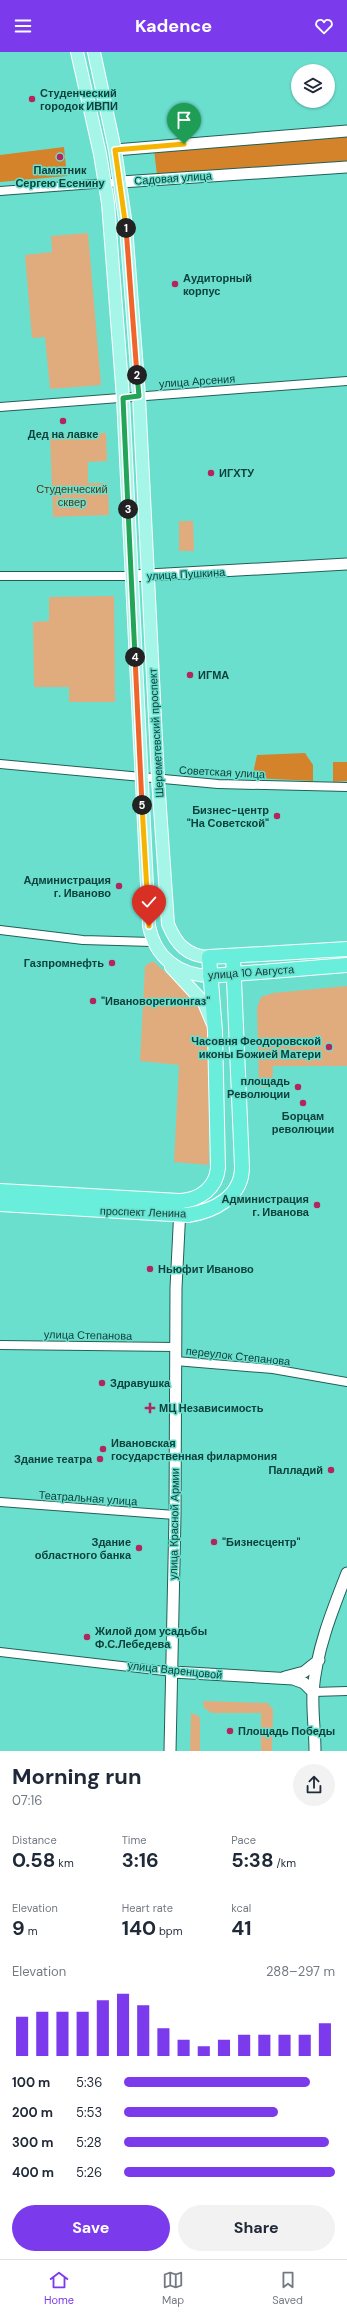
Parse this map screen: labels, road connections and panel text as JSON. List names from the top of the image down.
{
  "streets": {
    "highway": ["улица 10 Августа", "проспект Ленина"],
    "main road": [
      "Садовая улица",
      "улица Пушкина",
      "Шереметевский проспект",
      "улица Красной Армии",
      "улица Варенцовой"
    ],
    "street": [
      "улица Арсения",
      "Советская улица",
      "улица Степанова",
      "переулок Степанова",
      "Театральная улица"
    ]
  },
  "crossings": [
    ["Садовая улица", "Шереметевский проспект"],
    ["улица Арсения", "Шереметевский проспект"],
    ["улица Пушкина", "Шереметевский проспект"],
    ["Шереметевский проспект", "Советская улица"],
    ["Шереметевский проспект", "улица 10 Августа"],
    ["улица 10 Августа", "проспект Ленина"],
    ["проспект Ленина", "улица Красной Армии"],
    ["улица Степанова", "улица Красной Армии"],
    ["переулок Степанова", "улица Красной Армии"],
    ["Театральная улица", "улица Красной Армии"],
    ["улица Красной Армии", "улица Варенцовой"]
  ],
  "parks": ["Студенческий сквер"],
  "places": {
    "other": [
      "Студенческий городок ИВПИ",
      "Памятник Сергею Есенину",
      "Аудиторный корпус",
      "Дед на лавке",
      "ИГХТУ",
      "ИГМА",
      "Бизнес-центр \"На Советской\"",
      "Администрация г. Иваново",
      "Газпромнефть",
      "\"Ивановорегионгаз\"",
      "Часовня Феодоровской иконы Божией Матери",
      "площадь Революции",
      "Борцам революции",
      "Администрация г. Иванова",
      "Ньюфит Иваново",
      "Здравушка",
      "Ивановская государственная филармония",
      "Здание театра",
      "Палладий",
      "\"Бизнесцентр\"",
      "Здание областного банка",
      "Жилой дом усадьбы Ф.С.Лебедева",
      "Площадь Победы"
    ],
    "health": ["МЦ Независимость"]
  },
  "page": {
    "header": "Kadence",
    "pins": [
      "1",
      "2",
      "3",
      "4",
      "5"
    ],
    "heading": ["Morning run", "07:16"],
    "stats": [
      ["Distance", "0.58 km"],
      ["Time", "3:16"],
      ["Pace", "5:38 /km"],
      ["Elevation", "9 m"],
      ["Heart rate", "140 bpm"],
      ["kcal", "41"]
    ],
    "chart": ["Elevation", "288–297 m"],
    "list": [
      {
        "name": "100 m",
        "note": "5:36"
      },
      {
        "name": "200 m",
        "note": "5:53"
      },
      {
        "name": "300 m",
        "note": "5:28"
      },
      {
        "name": "400 m",
        "note": "5:26"
      }
    ],
    "buttons": ["Save", "Share"],
    "tabs": ["Home", "Map", "Saved"]
  }
}
